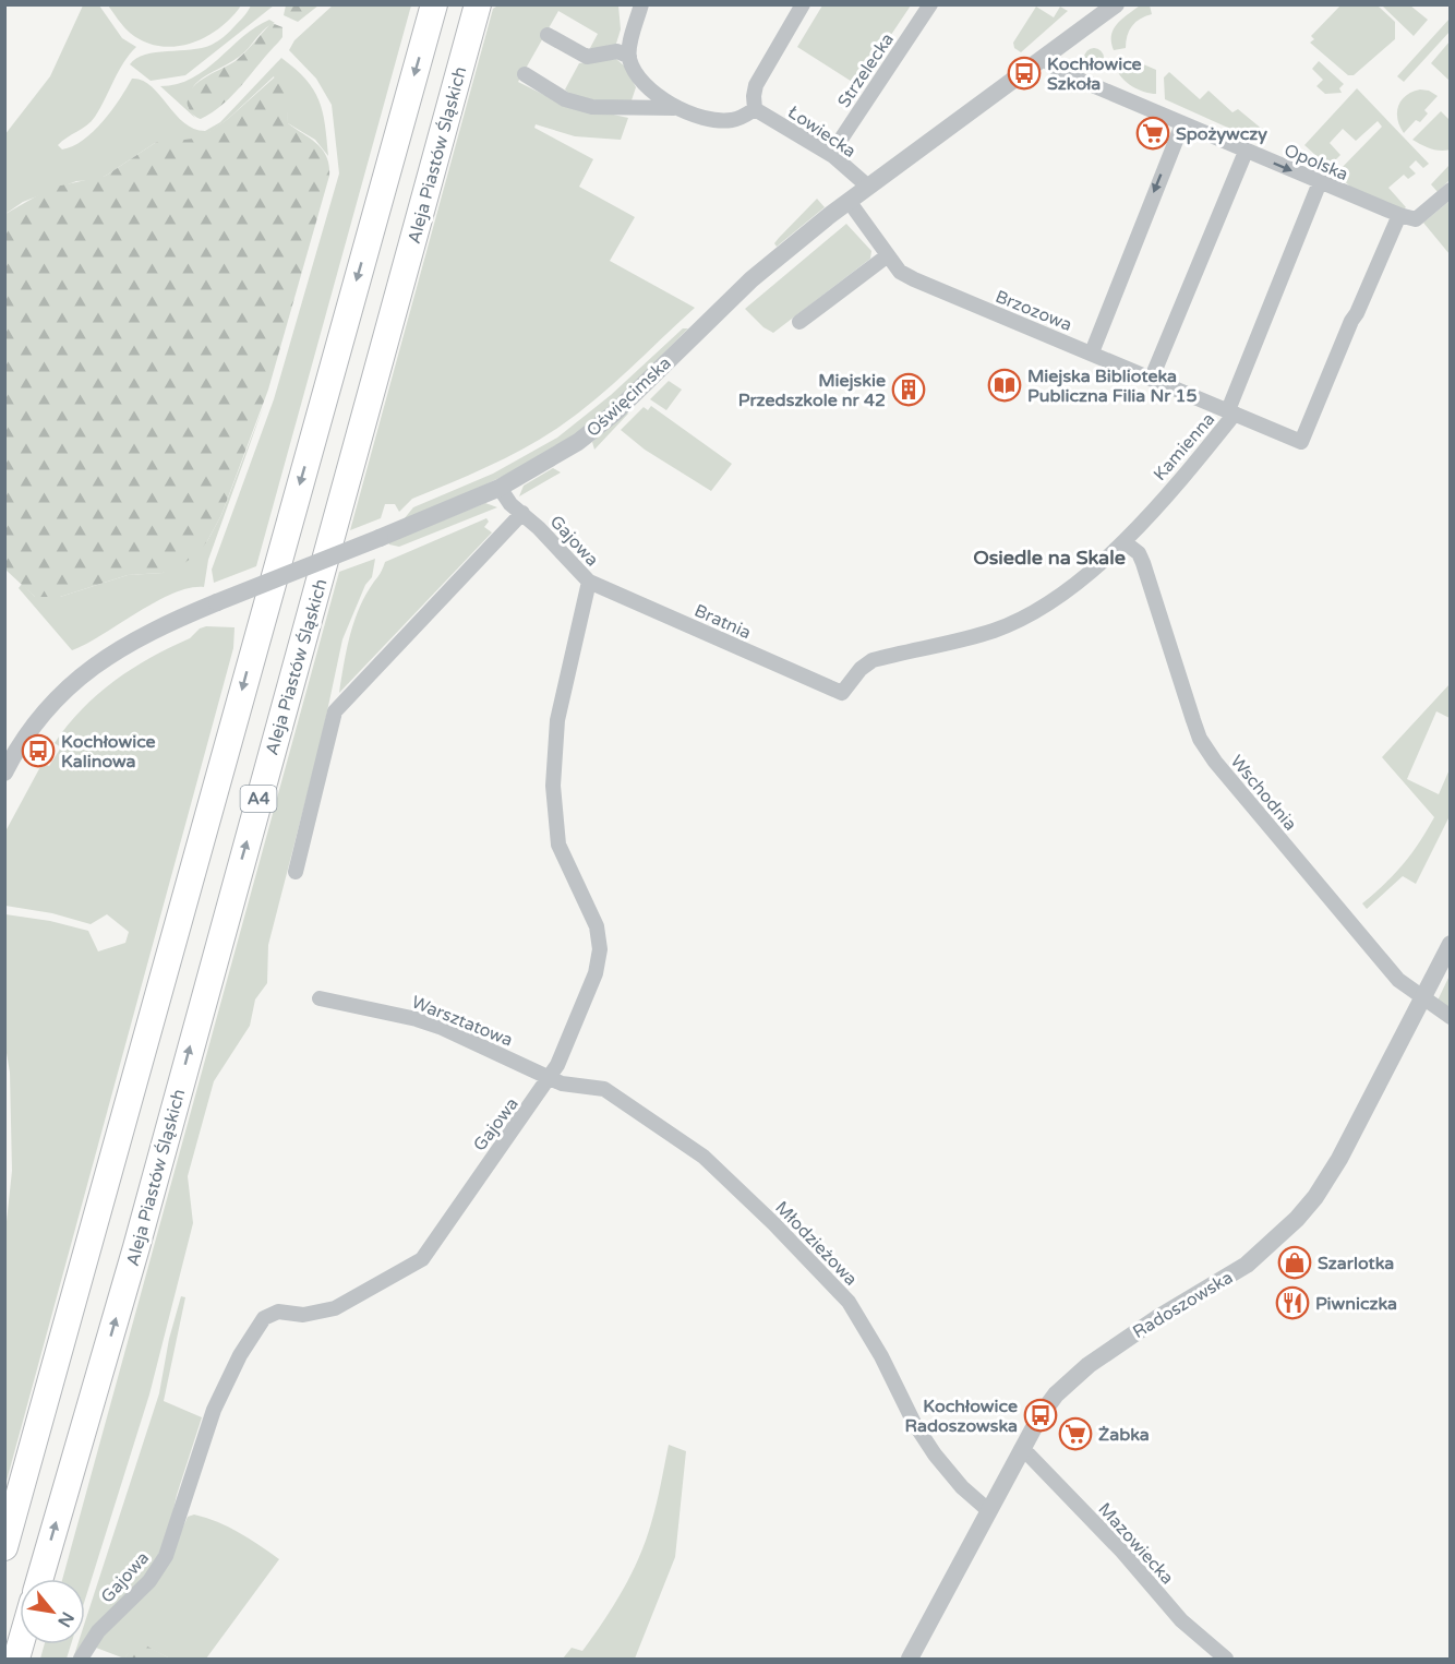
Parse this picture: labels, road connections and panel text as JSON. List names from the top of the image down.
{
  "streets": {
    "highway": ["Aleja Piastów Śląskich", "A4"],
    "street": [
      "Strzelecka",
      "Łowiecka",
      "Opolska",
      "Brzozowa",
      "Oświęcimska",
      "Kamienna",
      "Gajowa",
      "Bratnia",
      "Wschodnia",
      "Warsztatowa",
      "Młodzieżowa",
      "Radoszowska",
      "Mazowiecka"
    ]
  },
  "crossings": [
    ["Strzelecka", "Łowiecka"],
    ["Łowiecka", "Oświęcimska"],
    ["Opolska", "Oświęcimska"],
    ["Opolska", "Kamienna"],
    ["Brzozowa", "Oświęcimska"],
    ["Brzozowa", "Kamienna"],
    ["Oświęcimska", "Gajowa"],
    ["Kamienna", "Bratnia"],
    ["Kamienna", "Wschodnia"],
    ["Gajowa", "Bratnia"],
    ["Gajowa", "Warsztatowa"],
    ["Gajowa", "Młodzieżowa"],
    ["Wschodnia", "Radoszowska"],
    ["Warsztatowa", "Młodzieżowa"],
    ["Młodzieżowa", "Radoszowska"],
    ["Radoszowska", "Mazowiecka"]
  ],
  "districts": ["Osiedle na Skale"],
  "places": {
    "bus stop": ["Kochłowice Szkoła", "Kochłowice Kalinowa", "Kochłowice Radoszowska"],
    "supermarket": ["Spożywczy", "Żabka"],
    "library": ["Miejska Biblioteka Publiczna Filia Nr 15"],
    "building": ["Miejskie Przedszkole nr 42"],
    "shop": ["Szarlotka"],
    "restaurant": ["Piwniczka"]
  },
  "north": "bottom right"
}
